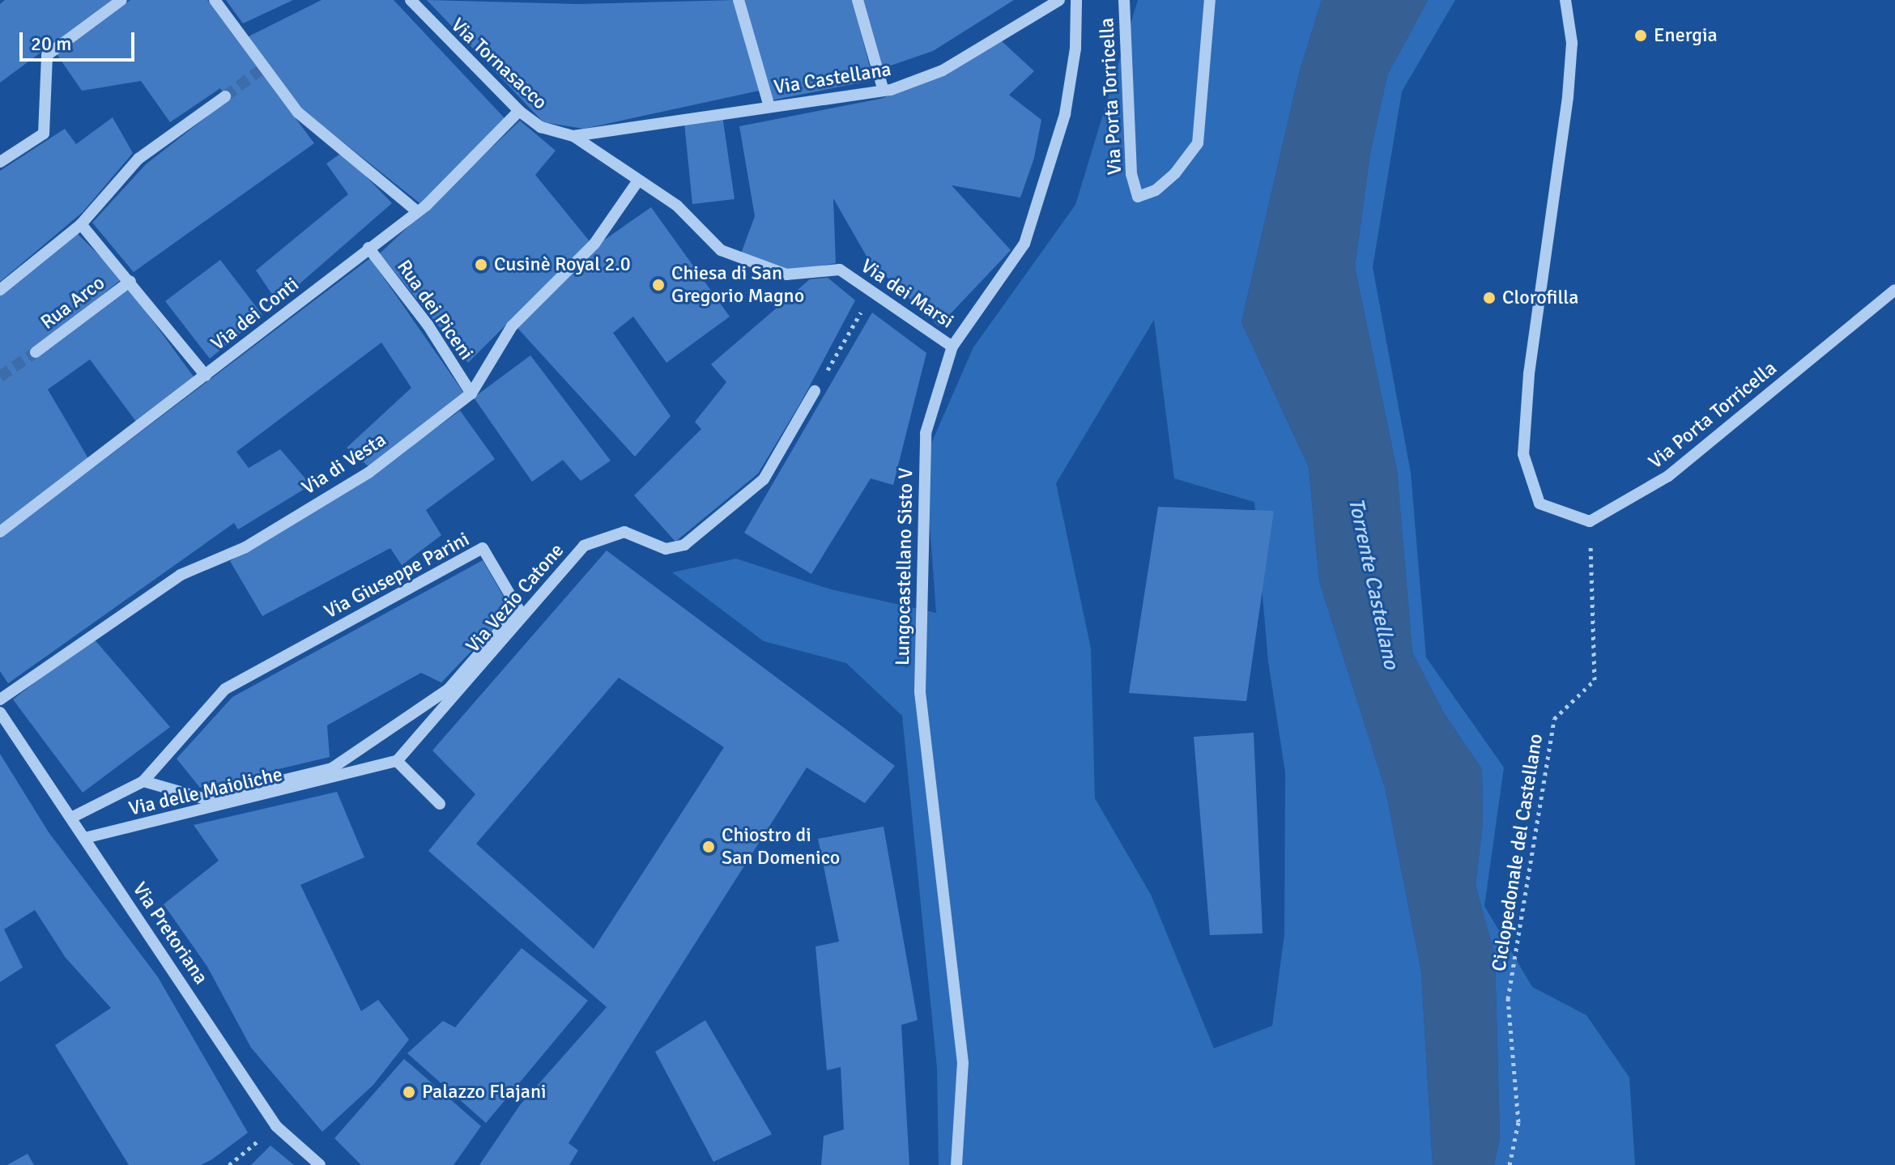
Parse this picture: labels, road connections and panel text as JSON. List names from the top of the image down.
{
  "streets": {
    "street": [
      "Via Tornasacco",
      "Via Castellana",
      "Via Porta Torricella",
      "Via dei Marsi",
      "Rua Arco",
      "Rua dei Piceni",
      "Via dei Conti",
      "Via di Vesta",
      "Lungocastellano Sisto V",
      "Via Giuseppe Parini",
      "Via Vezio Catone",
      "Via delle Maioliche",
      "Via Pretoriana"
    ],
    "path": ["Ciclopedonale del Castellano"]
  },
  "crossings": [
    ["Via Tornasacco", "Via Castellana"],
    ["Via Tornasacco", "Via dei Marsi"],
    ["Via Tornasacco", "Via dei Conti"],
    ["Via Castellana", "Via dei Marsi"],
    ["Via Porta Torricella", "Ciclopedonale del Castellano"],
    ["Via dei Marsi", "Via di Vesta"],
    ["Via dei Marsi", "Lungocastellano Sisto V"],
    ["Rua dei Piceni", "Via dei Conti"],
    ["Rua dei Piceni", "Via di Vesta"],
    ["Via Giuseppe Parini", "Via Pretoriana"],
    ["Via Vezio Catone", "Via delle Maioliche"],
    ["Via delle Maioliche", "Via Pretoriana"]
  ],
  "water": ["Torrente Castellano"],
  "places": [
    "Energia",
    "Cusinè Royal 2.0",
    "Chiesa di San Gregorio Magno",
    "Clorofilla",
    "Chiostro di San Domenico",
    "Palazzo Flajani"
  ],
  "scale_bar": "20 m"
}
